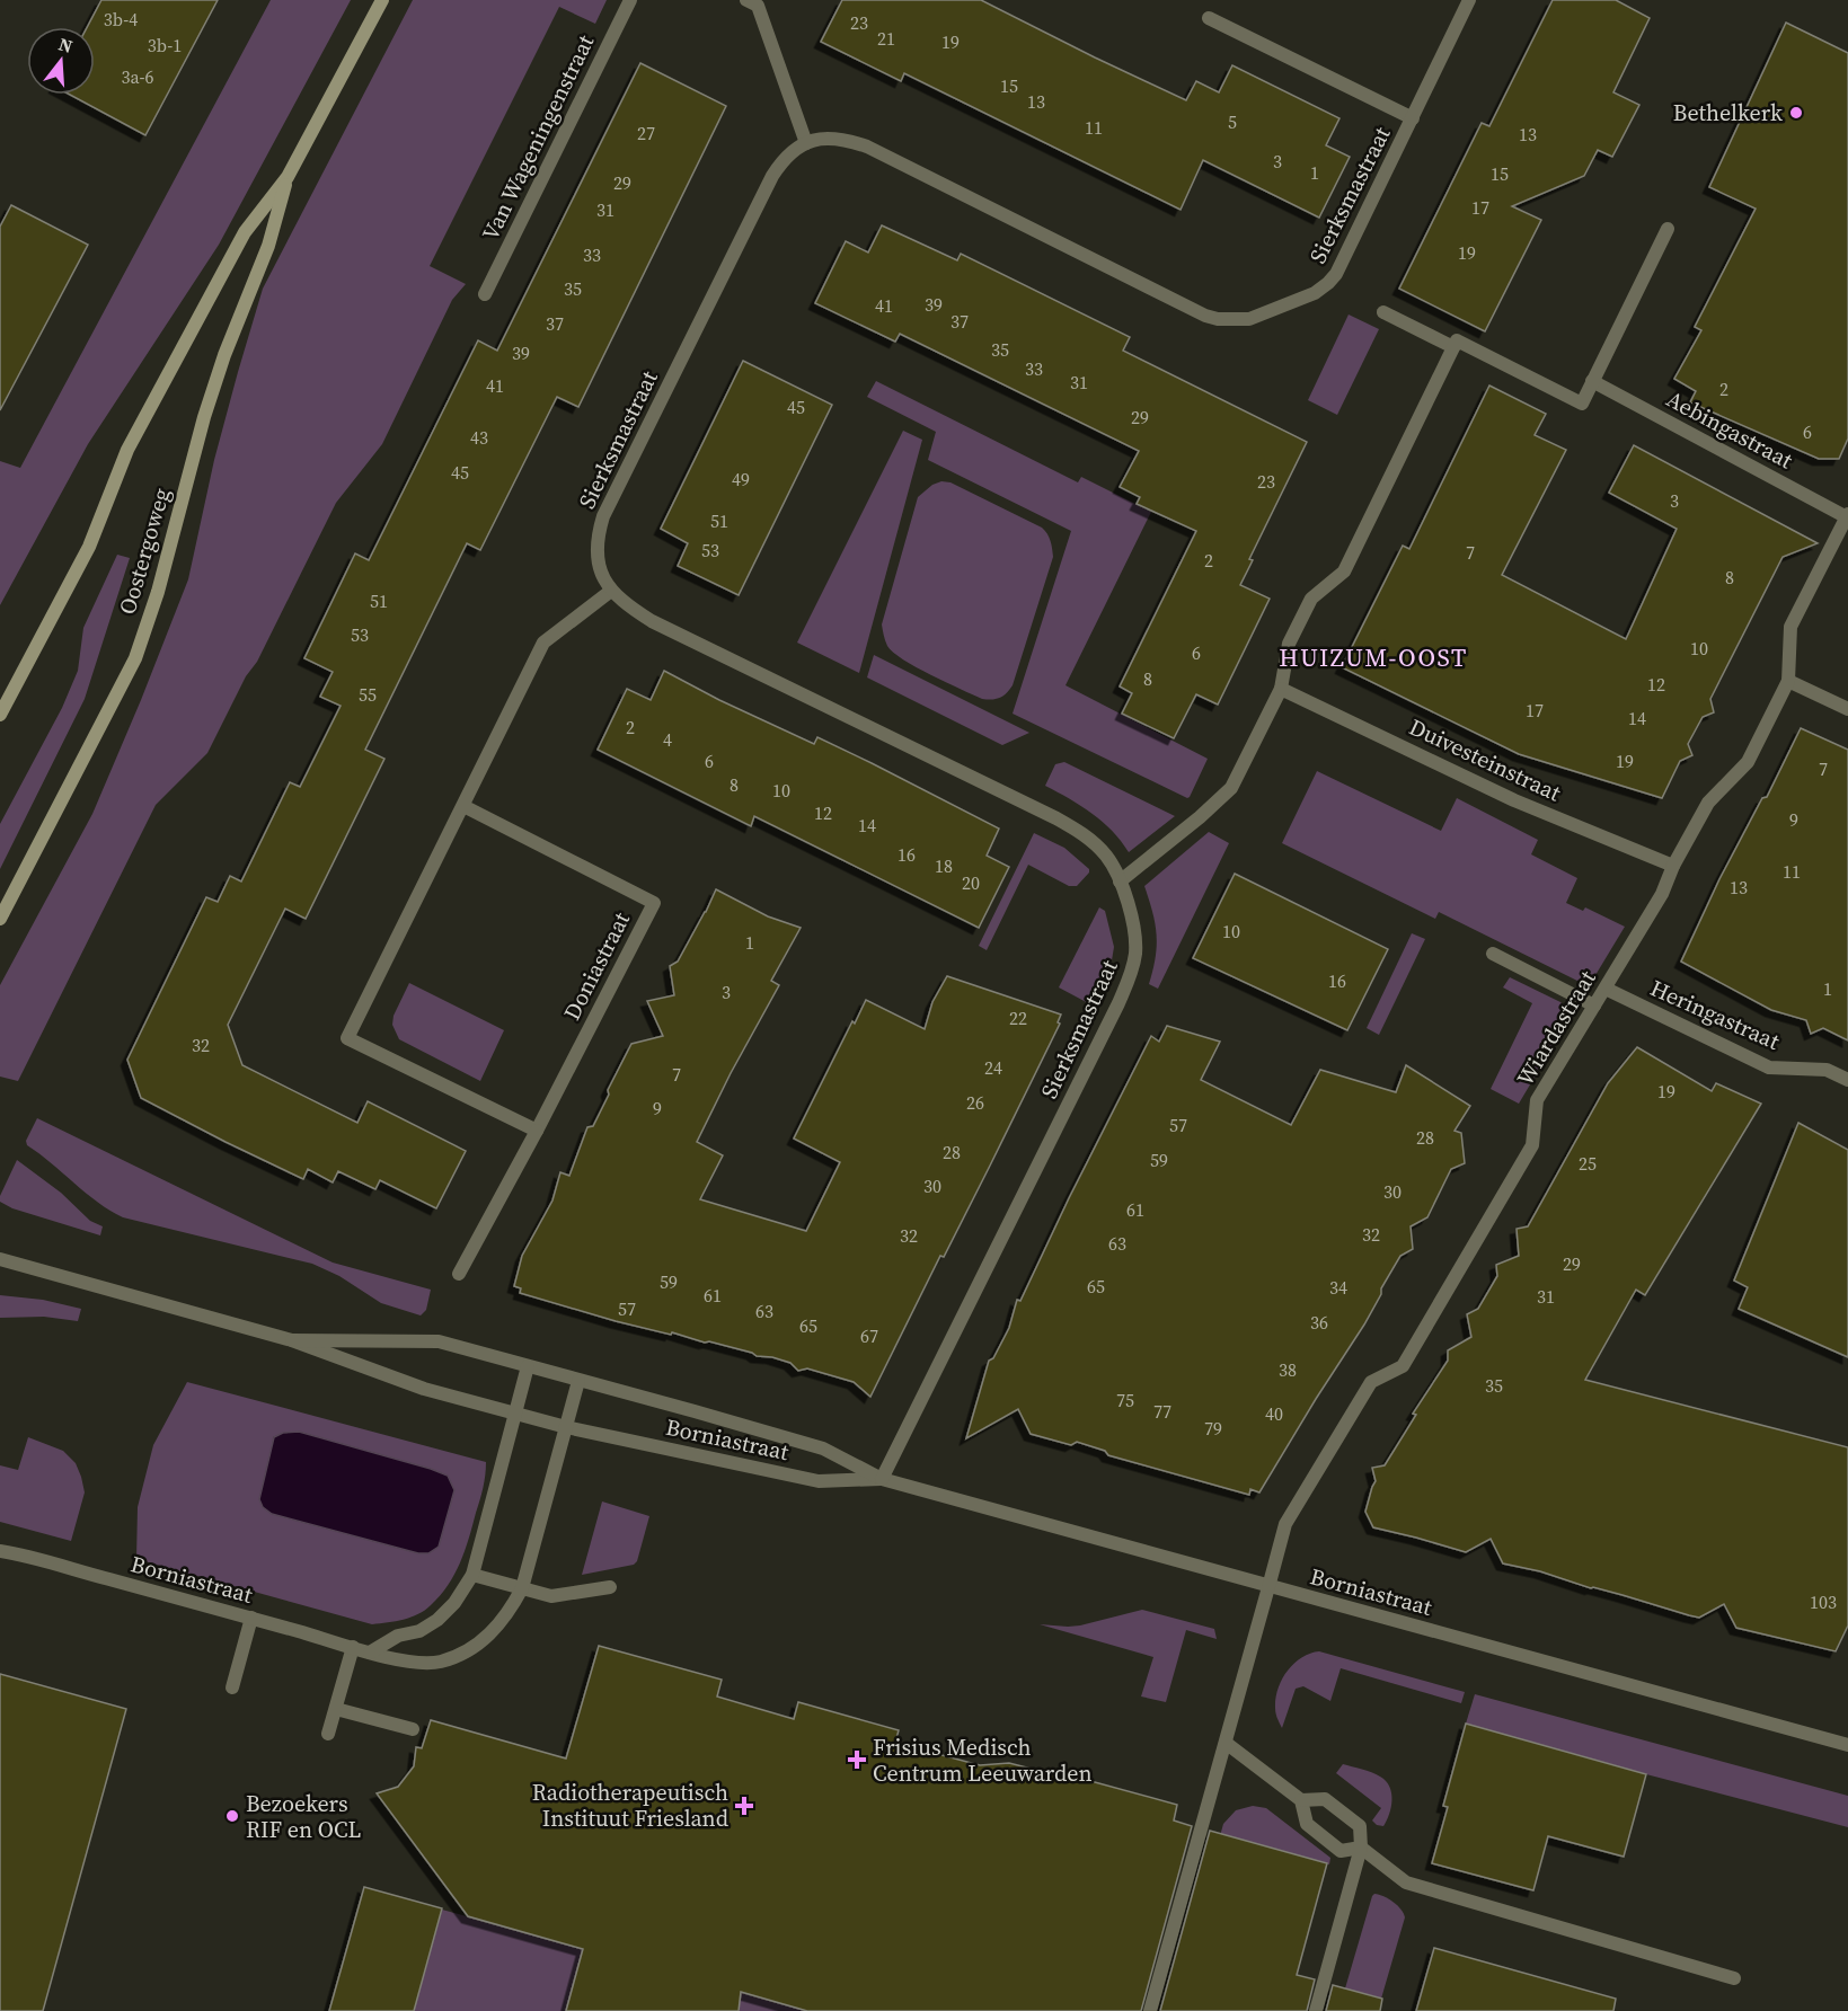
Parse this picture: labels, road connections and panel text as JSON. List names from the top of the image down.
{
  "streets": {
    "main road": ["Oostergoweg"],
    "street": [
      "Van Wageningenstraat",
      "Sierksmastraat",
      "Aebingastraat",
      "Duivesteinstraat",
      "Doniastraat",
      "Heringastraat",
      "Wiardastraat",
      "Borniastraat"
    ]
  },
  "crossings": [
    ["Sierksmastraat", "Borniastraat"],
    ["Aebingastraat", "Wiardastraat"],
    ["Duivesteinstraat", "Wiardastraat"],
    ["Heringastraat", "Wiardastraat"],
    ["Wiardastraat", "Borniastraat"]
  ],
  "districts": ["HUIZUM-OOST"],
  "places": {
    "other": ["Bethelkerk", "Bezoekers RIF en OCL"],
    "health": ["Frisius Medisch Centrum Leeuwarden", "Radiotherapeutisch Instituut Friesland"]
  },
  "house_numbers": [
    "3b-4",
    "23",
    "21",
    "19",
    "3b-1",
    "3a-6",
    "15",
    "13",
    "5",
    "11",
    "27",
    "13",
    "3",
    "1",
    "15",
    "29",
    "17",
    "31",
    "19",
    "33",
    "35",
    "39",
    "41",
    "37",
    "37",
    "35",
    "39",
    "33",
    "31",
    "41",
    "2",
    "45",
    "29",
    "6",
    "43",
    "45",
    "49",
    "23",
    "3",
    "51",
    "53",
    "7",
    "2",
    "8",
    "51",
    "53",
    "10",
    "6",
    "8",
    "12",
    "55",
    "17",
    "14",
    "2",
    "4",
    "6",
    "19",
    "7",
    "8",
    "10",
    "12",
    "9",
    "14",
    "16",
    "18",
    "11",
    "20",
    "13",
    "10",
    "1",
    "16",
    "1",
    "3",
    "22",
    "32",
    "24",
    "7",
    "19",
    "26",
    "9",
    "57",
    "28",
    "28",
    "59",
    "25",
    "30",
    "30",
    "61",
    "32",
    "32",
    "63",
    "29",
    "59",
    "65",
    "34",
    "61",
    "31",
    "57",
    "63",
    "36",
    "65",
    "67",
    "38",
    "35",
    "75",
    "77",
    "40",
    "79",
    "103"
  ],
  "north": "top"
}
